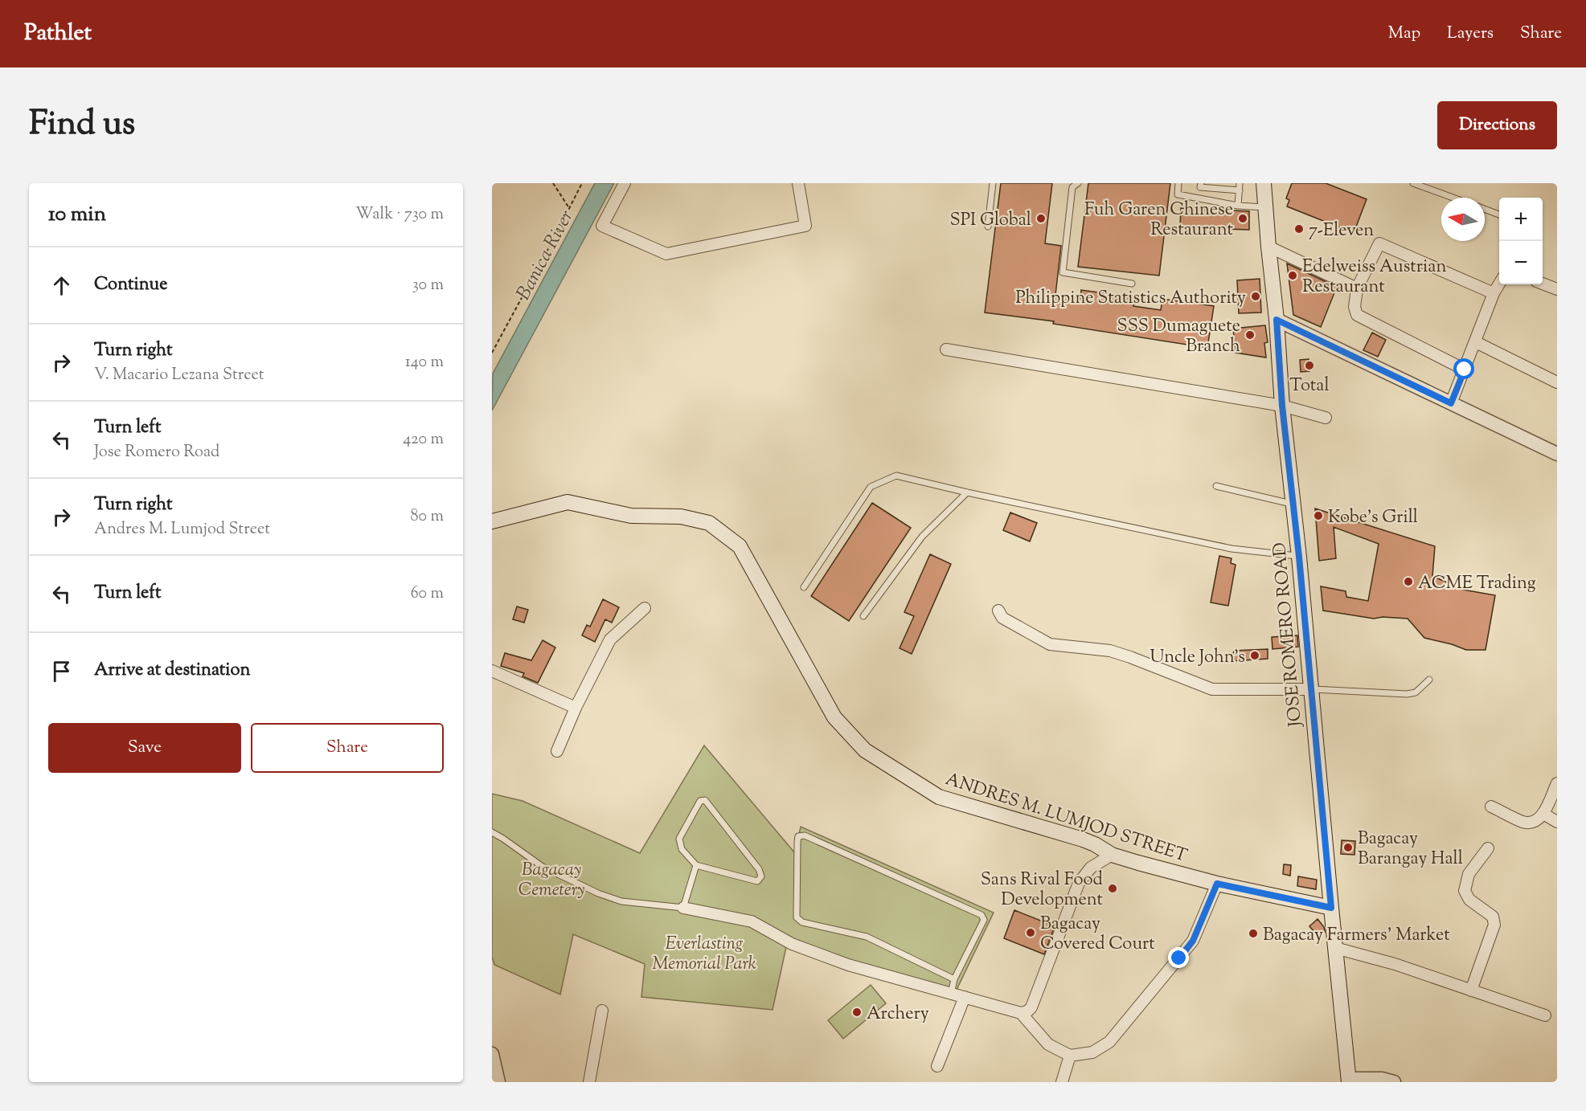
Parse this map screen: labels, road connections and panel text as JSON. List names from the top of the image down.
{
  "streets": {
    "main road": ["JOSE ROMERO ROAD", "ANDRES M. LUMJOD STREET"]
  },
  "crossings": [
    ["JOSE ROMERO ROAD", "ANDRES M. LUMJOD STREET"]
  ],
  "water": ["Banica River"],
  "parks": ["Bagacay Cemetery", "Everlasting Memorial Park"],
  "places": [
    "SPI Global",
    "Fuh Garen Chinese Restaurant",
    "7-Eleven",
    "Edelweiss Austrian Restaurant",
    "Philippine Statistics Authority",
    "SSS Dumaguete Branch",
    "Total",
    "Kobe's Grill",
    "ACME Trading",
    "Uncle John's",
    "Bagacay Barangay Hall",
    "Sans Rival Food Development",
    "Bagacay Covered Court",
    "Bagacay Farmers' Market",
    "Archery"
  ],
  "north": "left",
  "page": {
    "header": "Pathlet",
    "nav": ["Map", "Layers", "Share"],
    "title": "Find us",
    "buttons": [
      "Directions",
      ["Save", "Share"]
    ],
    "heading": ["10 min", "Walk · 730 m"],
    "map_buttons": ["+", "−"],
    "list": [
      ["Continue", "30 m"],
      ["Turn right", "V. Macario Lezana Street", "140 m"],
      ["Turn left", "Jose Romero Road", "420 m"],
      ["Turn right", "Andres M. Lumjod Street", "80 m"],
      ["Turn left", "60 m"],
      "Arrive at destination"
    ]
  }
}
